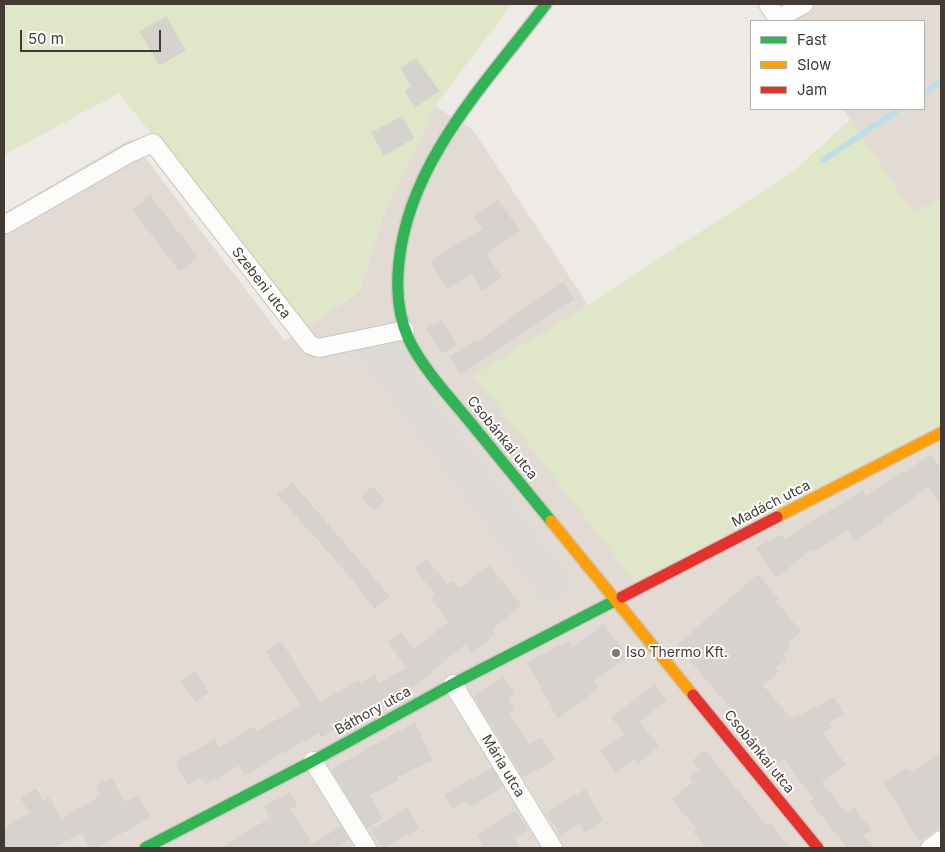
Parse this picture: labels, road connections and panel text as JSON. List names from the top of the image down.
{
  "streets": {
    "main road": ["Csobánkai utca", "Madách utca", "Báthory utca"],
    "street": ["Szebeni utca", "Mária utca"]
  },
  "crossings": [
    ["Szebeni utca", "Csobánkai utca"],
    ["Csobánkai utca", "Madách utca"],
    ["Csobánkai utca", "Báthory utca"],
    ["Madách utca", "Báthory utca"],
    ["Báthory utca", "Mária utca"]
  ],
  "places": ["Iso Thermo Kft."],
  "legend": ["Fast", "Slow", "Jam"],
  "scale_bar": "50 m"
}
